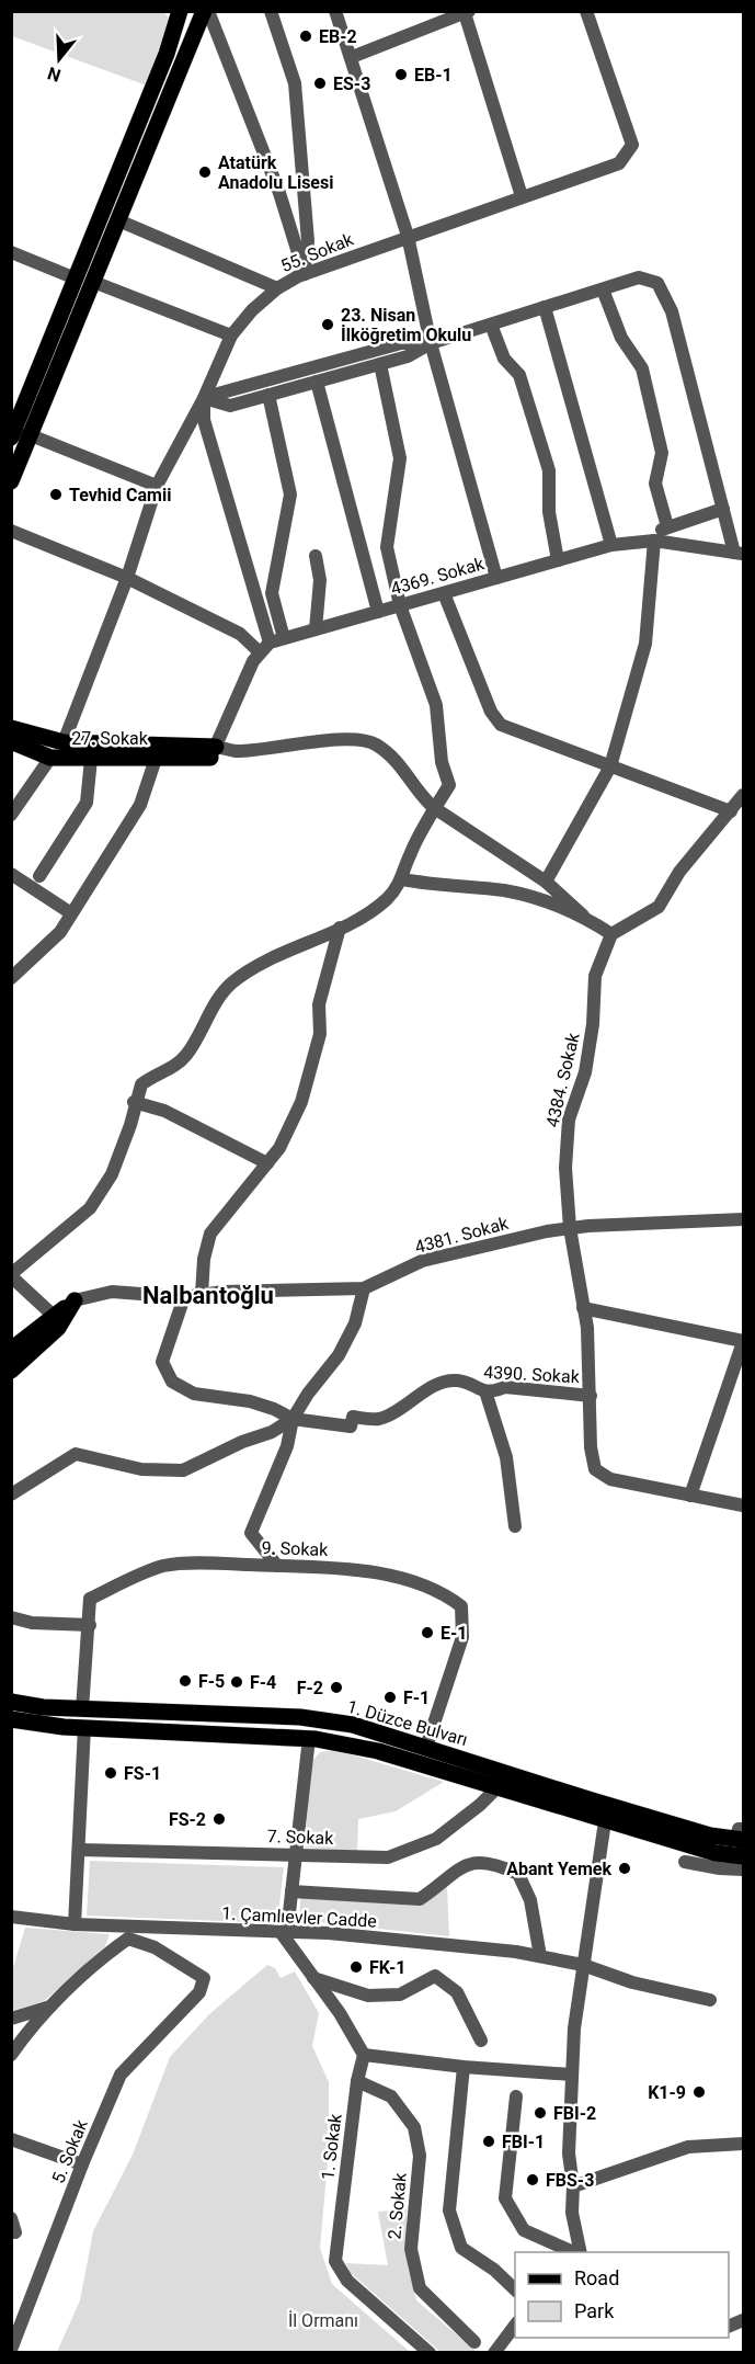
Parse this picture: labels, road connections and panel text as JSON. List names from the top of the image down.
{
  "streets": {
    "main road": ["27. Sokak", "1. Düzce Bulvarı"],
    "street": [
      "55. Sokak",
      "4369. Sokak",
      "4384. Sokak",
      "4381. Sokak",
      "4390. Sokak",
      "9. Sokak",
      "7. Sokak",
      "1. Çamlıevler Cadde",
      "1. Sokak",
      "5. Sokak",
      "2. Sokak"
    ]
  },
  "crossings": [
    ["4384. Sokak", "4381. Sokak"],
    ["4384. Sokak", "4390. Sokak"],
    ["9. Sokak", "1. Düzce Bulvarı"],
    ["1. Düzce Bulvarı", "7. Sokak"],
    ["1. Çamlıevler Cadde", "5. Sokak"],
    ["1. Sokak", "2. Sokak"]
  ],
  "districts": ["Nalbantoğlu"],
  "parks": ["İl Ormanı"],
  "places": [
    "EB-2",
    "EB-1",
    "ES-3",
    "Atatürk Anadolu Lisesi",
    "23. Nisan İlköğretim Okulu",
    "Tevhid Camii",
    "E-1",
    "F-5",
    "F-4",
    "F-2",
    "F-1",
    "FS-1",
    "FS-2",
    "Abant Yemek",
    "FK-1",
    "K1-9",
    "FBI-2",
    "FBI-1",
    "FBS-3"
  ],
  "legend": ["Road", "Park"],
  "north": "bottom"
}
